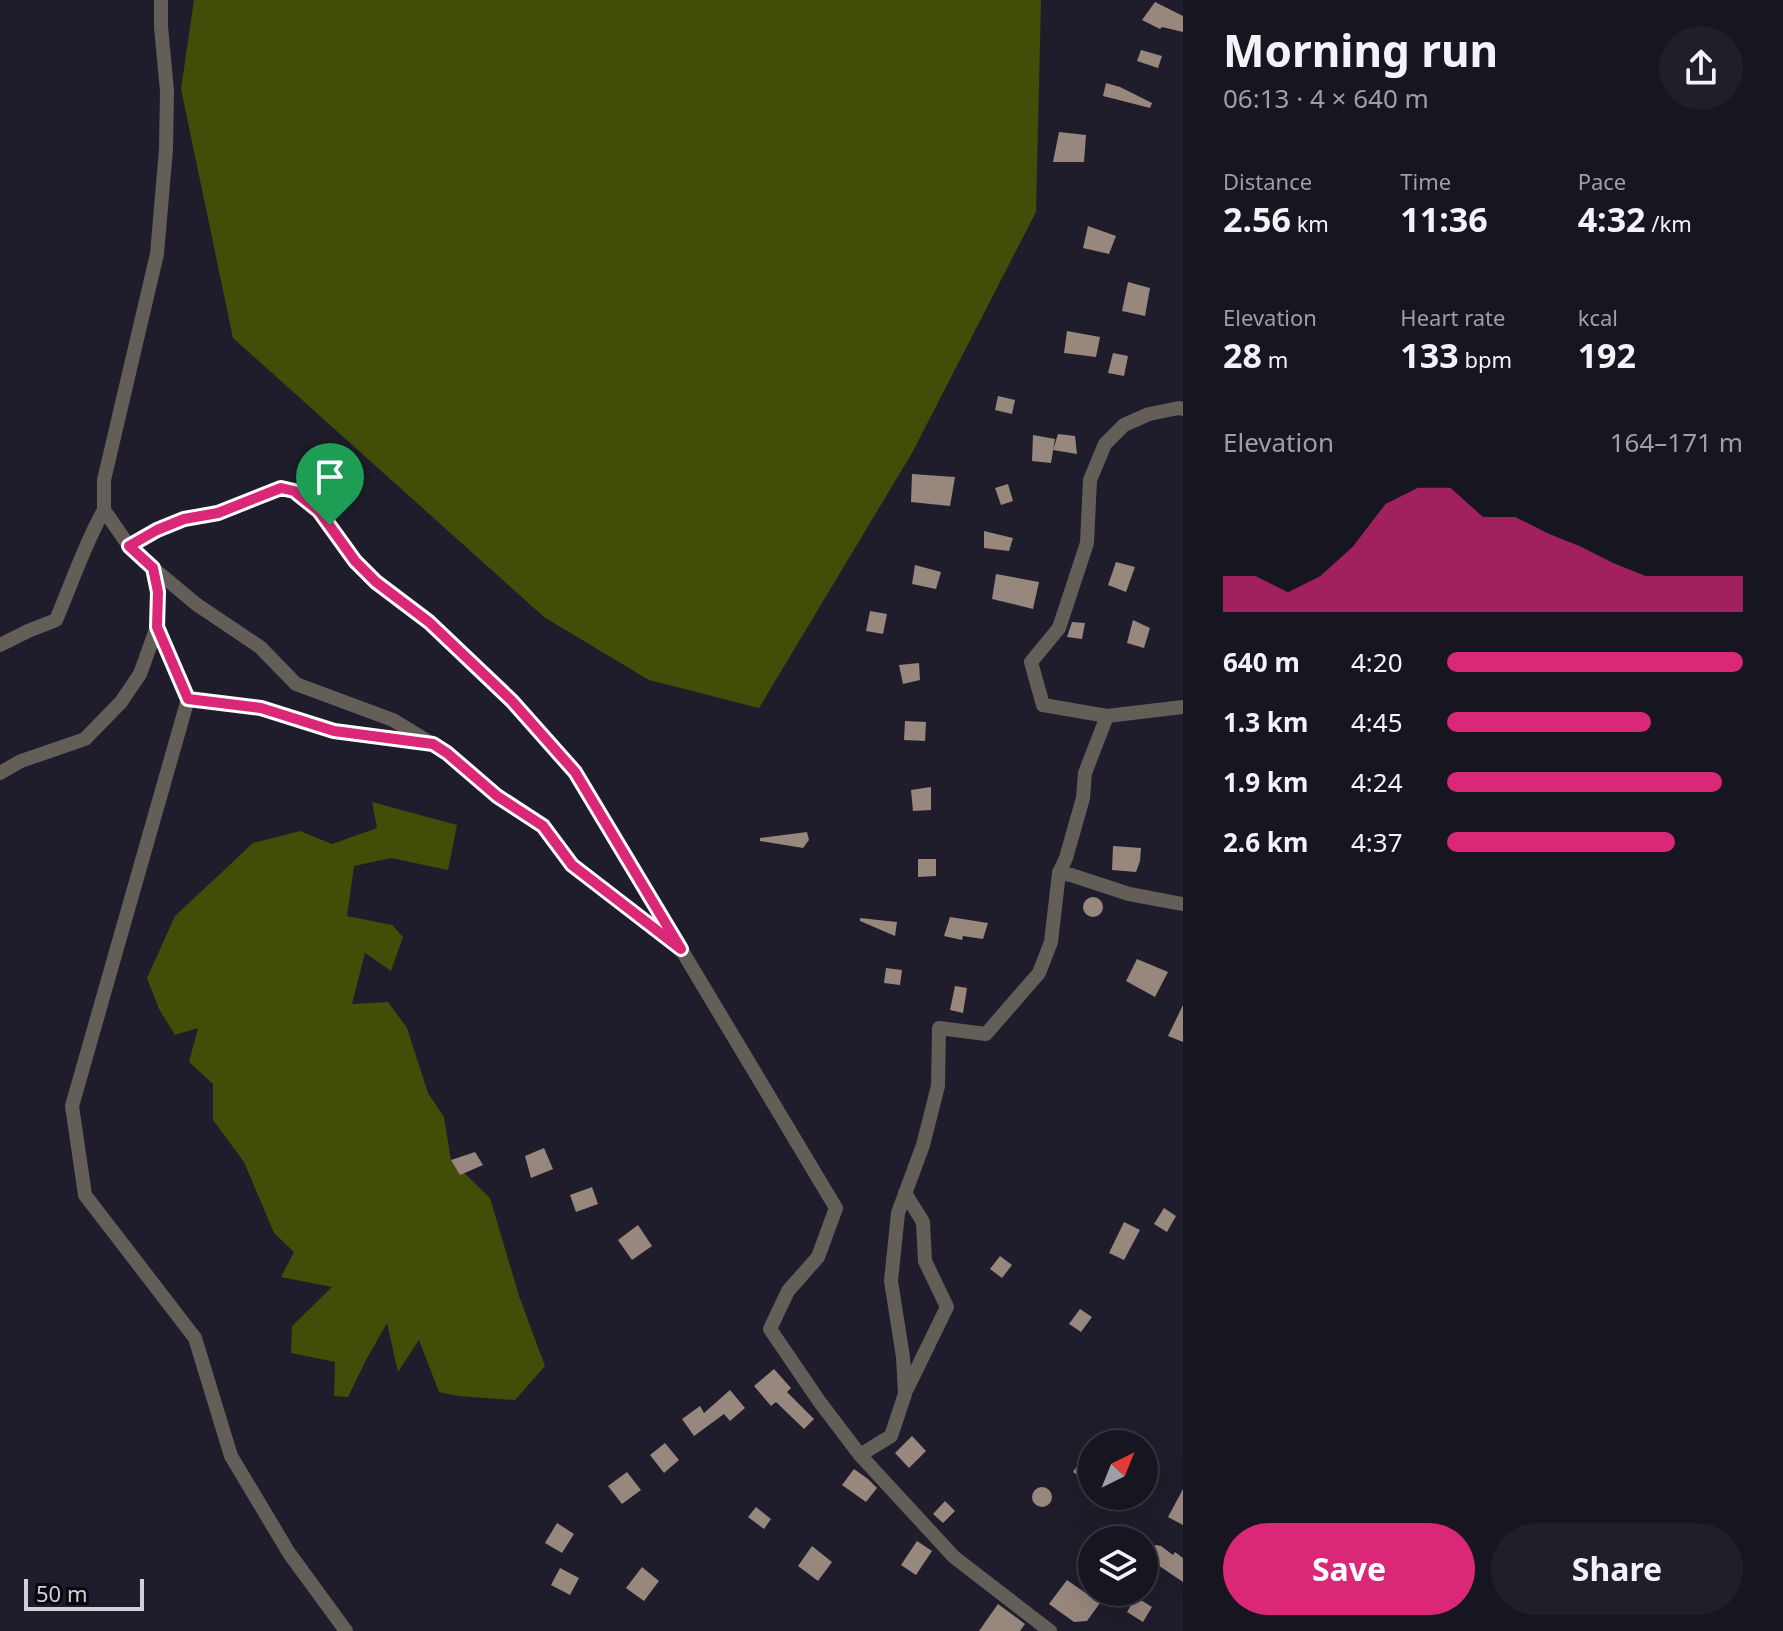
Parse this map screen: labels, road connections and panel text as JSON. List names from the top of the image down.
{
  "scale_bar": "50 m",
  "north": "top right",
  "page": {
    "heading": ["Morning run", "06:13 · 4 × 640 m"],
    "stats": [
      ["Distance", "2.56 km"],
      ["Time", "11:36"],
      ["Pace", "4:32 /km"],
      ["Elevation", "28 m"],
      ["Heart rate", "133 bpm"],
      ["kcal", "192"]
    ],
    "chart": ["Elevation", "164–171 m"],
    "list": [
      {
        "name": "640 m",
        "note": "4:20"
      },
      {
        "name": "1.3 km",
        "note": "4:45"
      },
      {
        "name": "1.9 km",
        "note": "4:24"
      },
      {
        "name": "2.6 km",
        "note": "4:37"
      }
    ],
    "buttons": ["Save", "Share"],
    "scale": "50 m"
  }
}
